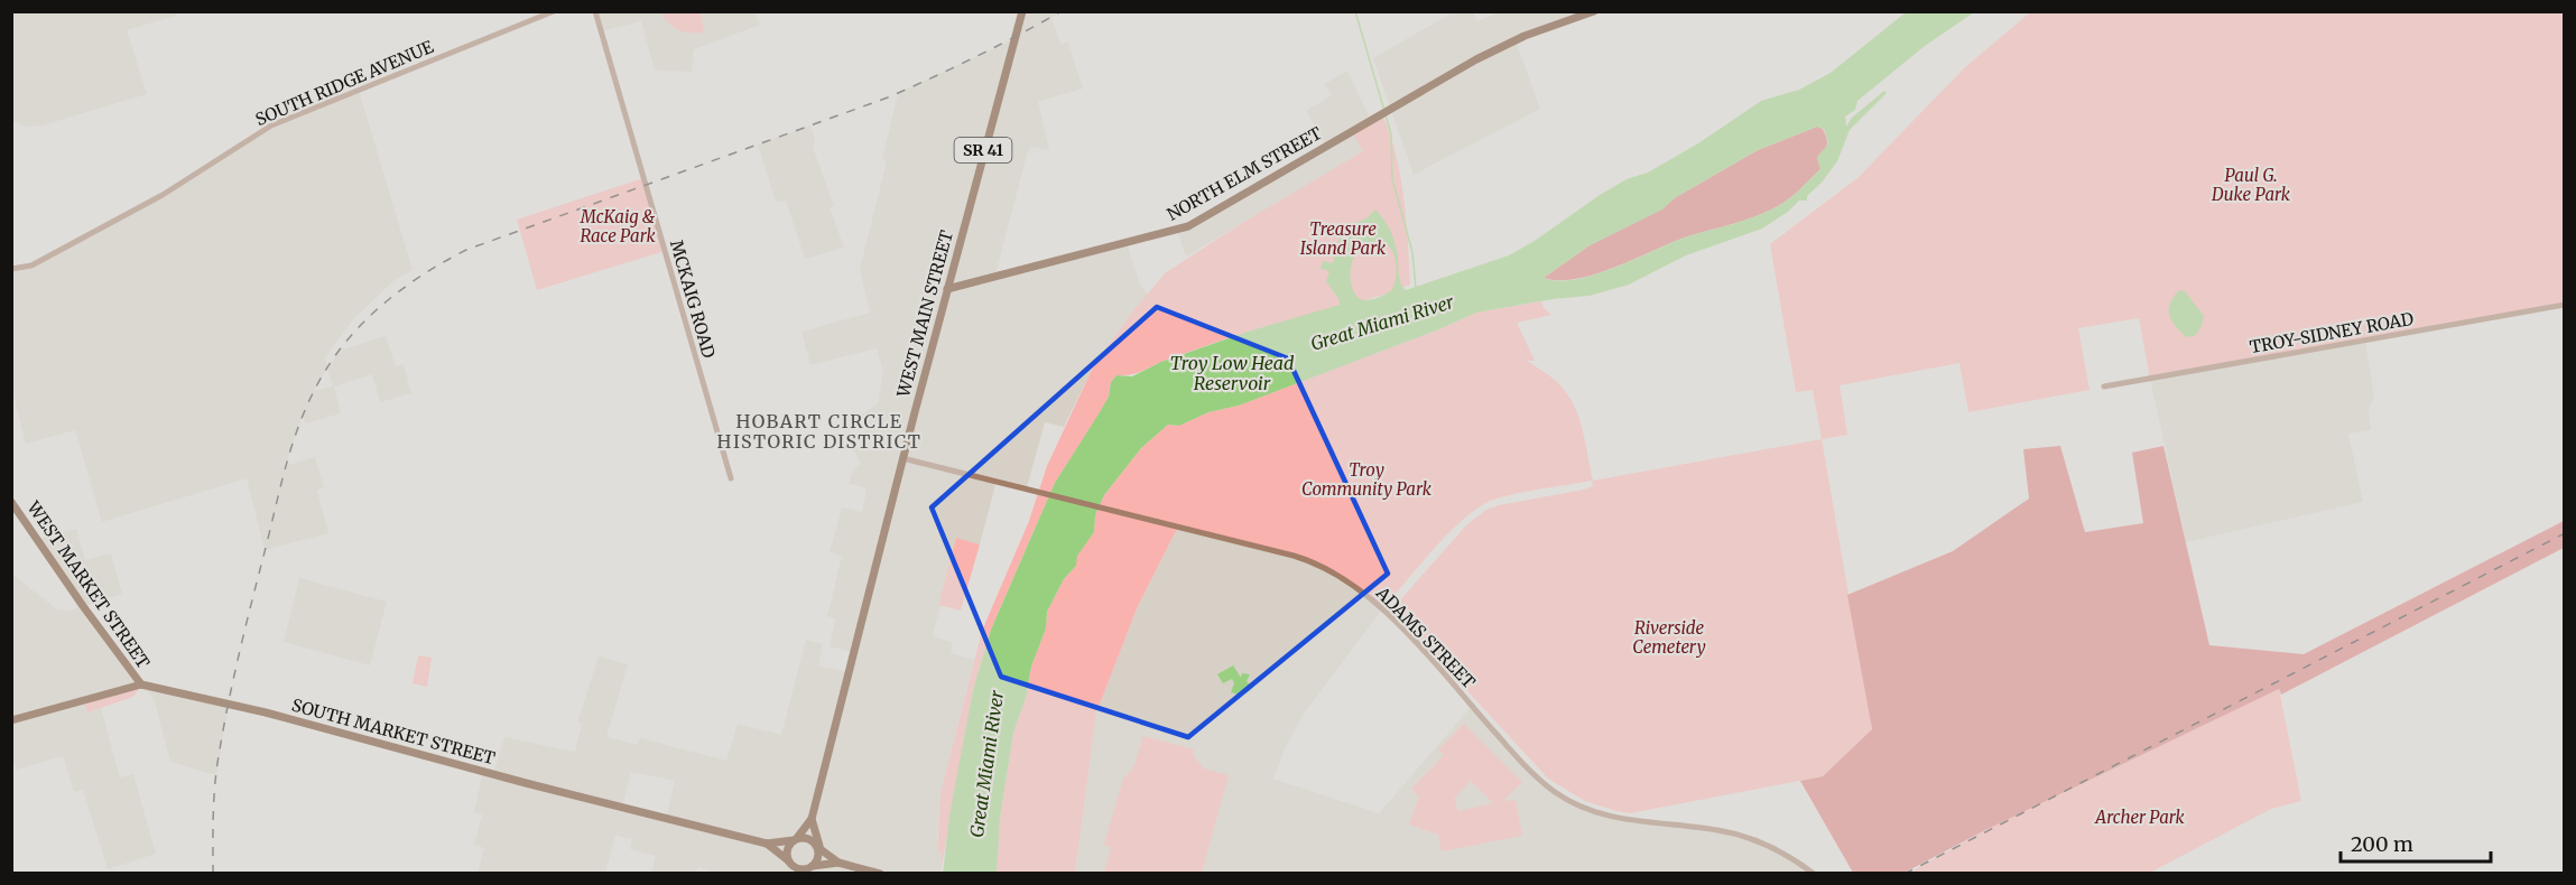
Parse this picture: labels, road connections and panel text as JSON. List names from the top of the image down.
{
  "streets": {
    "main road": [
      "SR 41",
      "NORTH ELM STREET",
      "WEST MAIN STREET",
      "WEST MARKET STREET",
      "SOUTH MARKET STREET"
    ],
    "street": [
      "SOUTH RIDGE AVENUE",
      "MCKAIG ROAD",
      "TROY-SIDNEY ROAD",
      "ADAMS STREET"
    ]
  },
  "crossings": [
    ["NORTH ELM STREET", "WEST MAIN STREET"],
    ["WEST MAIN STREET", "ADAMS STREET"],
    ["WEST MARKET STREET", "SOUTH MARKET STREET"]
  ],
  "districts": ["HOBART CIRCLE HISTORIC DISTRICT"],
  "water": ["Great Miami River", "Troy Low Head Reservoir"],
  "parks": [
    "Paul G. Duke Park",
    "McKaig & Race Park",
    "Treasure Island Park",
    "Troy Community Park",
    "Riverside Cemetery",
    "Archer Park"
  ],
  "scale_bar": "200 m"
}
